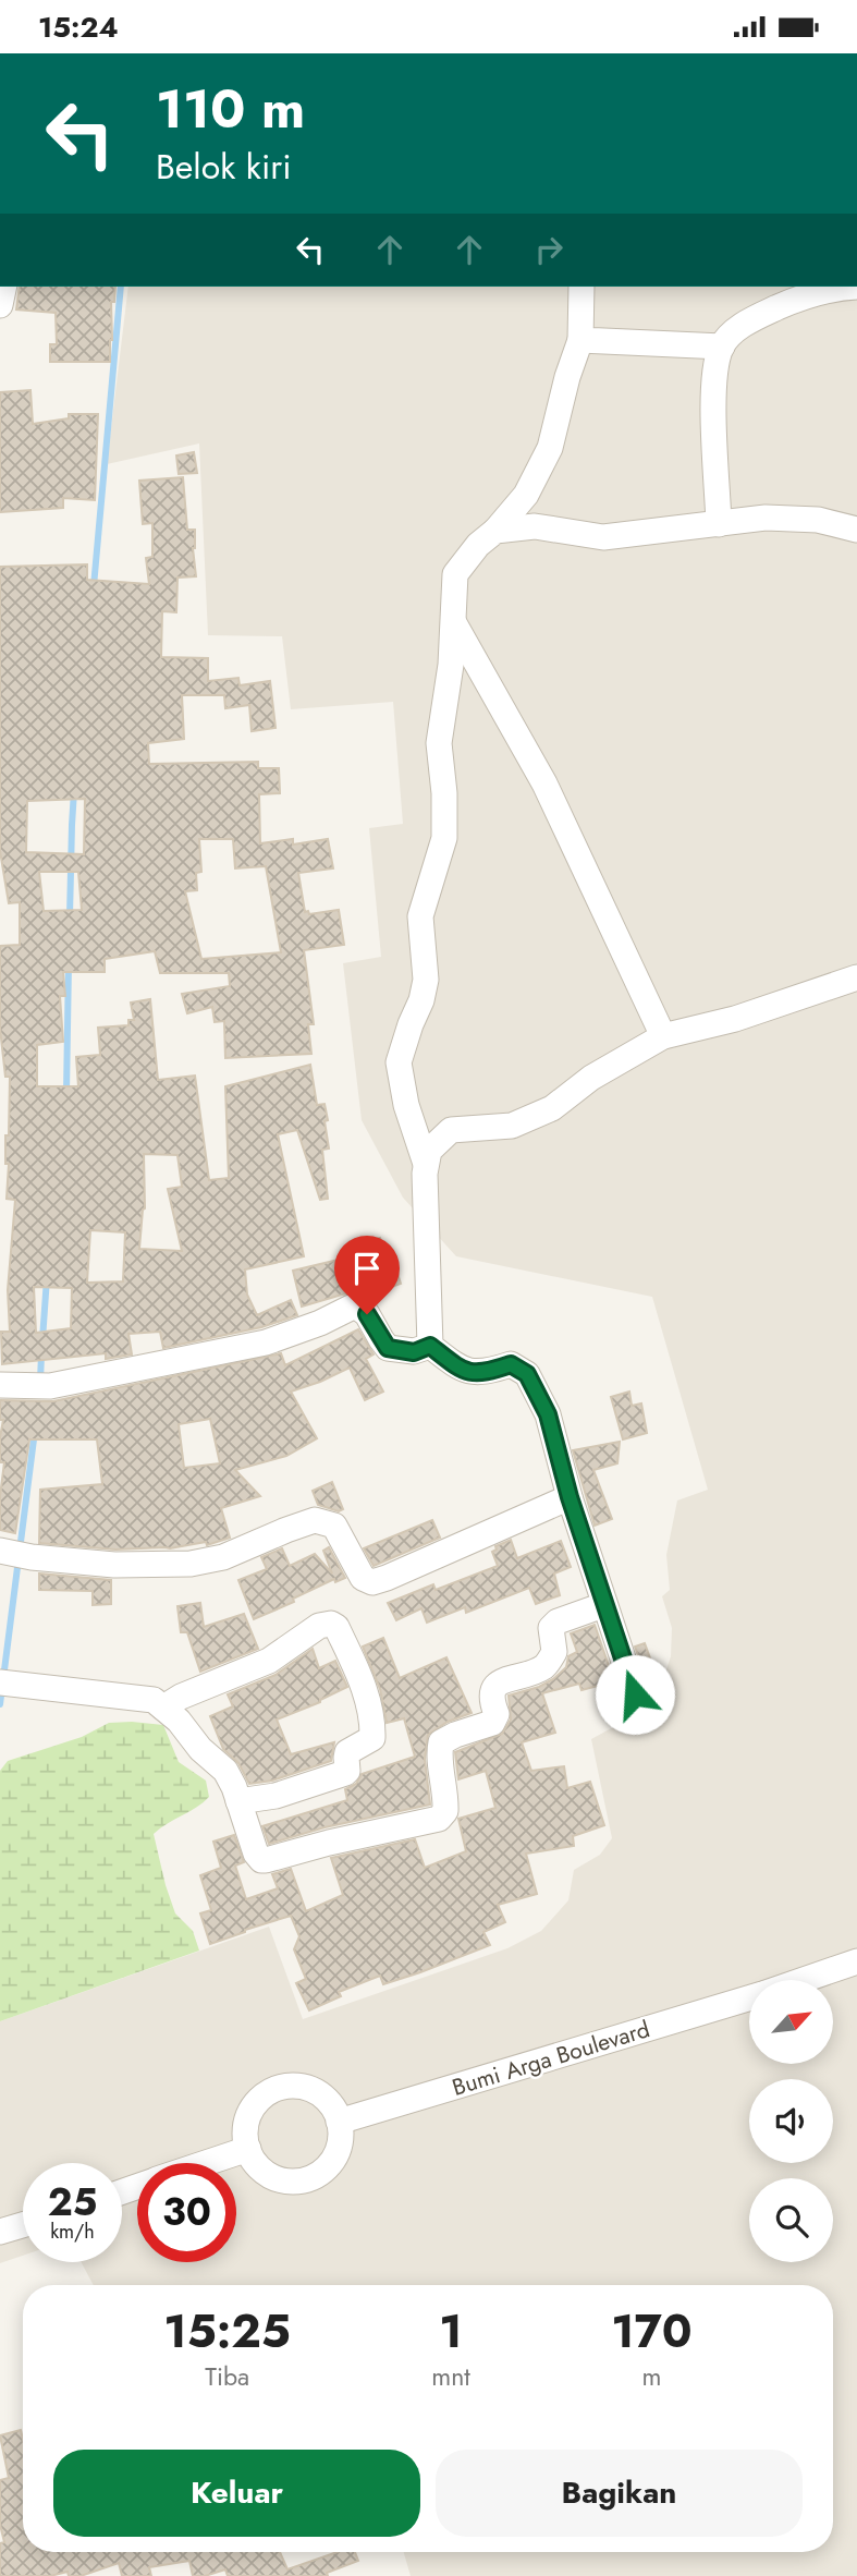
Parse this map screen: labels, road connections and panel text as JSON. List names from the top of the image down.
{
  "streets": {
    "street": ["Bumi Arga Boulevard"]
  },
  "north": "top right",
  "page": {
    "status": "15:24",
    "turn": ["110 m", "Belok kiri"],
    "speed": "25 km/h",
    "limit": "30",
    "eta": [
      "15:25",
      "Tiba",
      "1",
      "mnt",
      "170",
      "m"
    ],
    "buttons": ["Keluar", "Bagikan"]
  }
}
